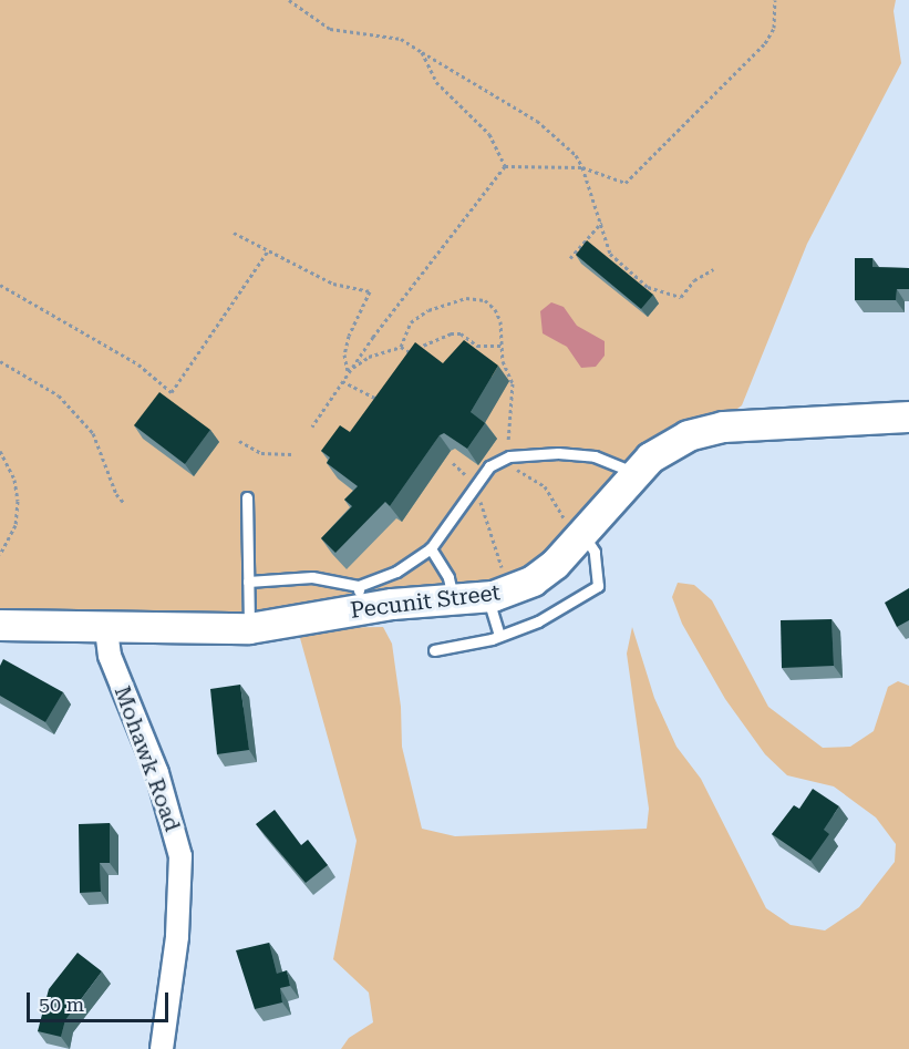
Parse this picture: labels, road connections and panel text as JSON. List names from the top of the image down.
{
  "streets": {
    "street": ["Pecunit Street", "Mohawk Road"]
  },
  "crossings": [
    ["Pecunit Street", "Mohawk Road"]
  ],
  "scale_bar": "50 m"
}
